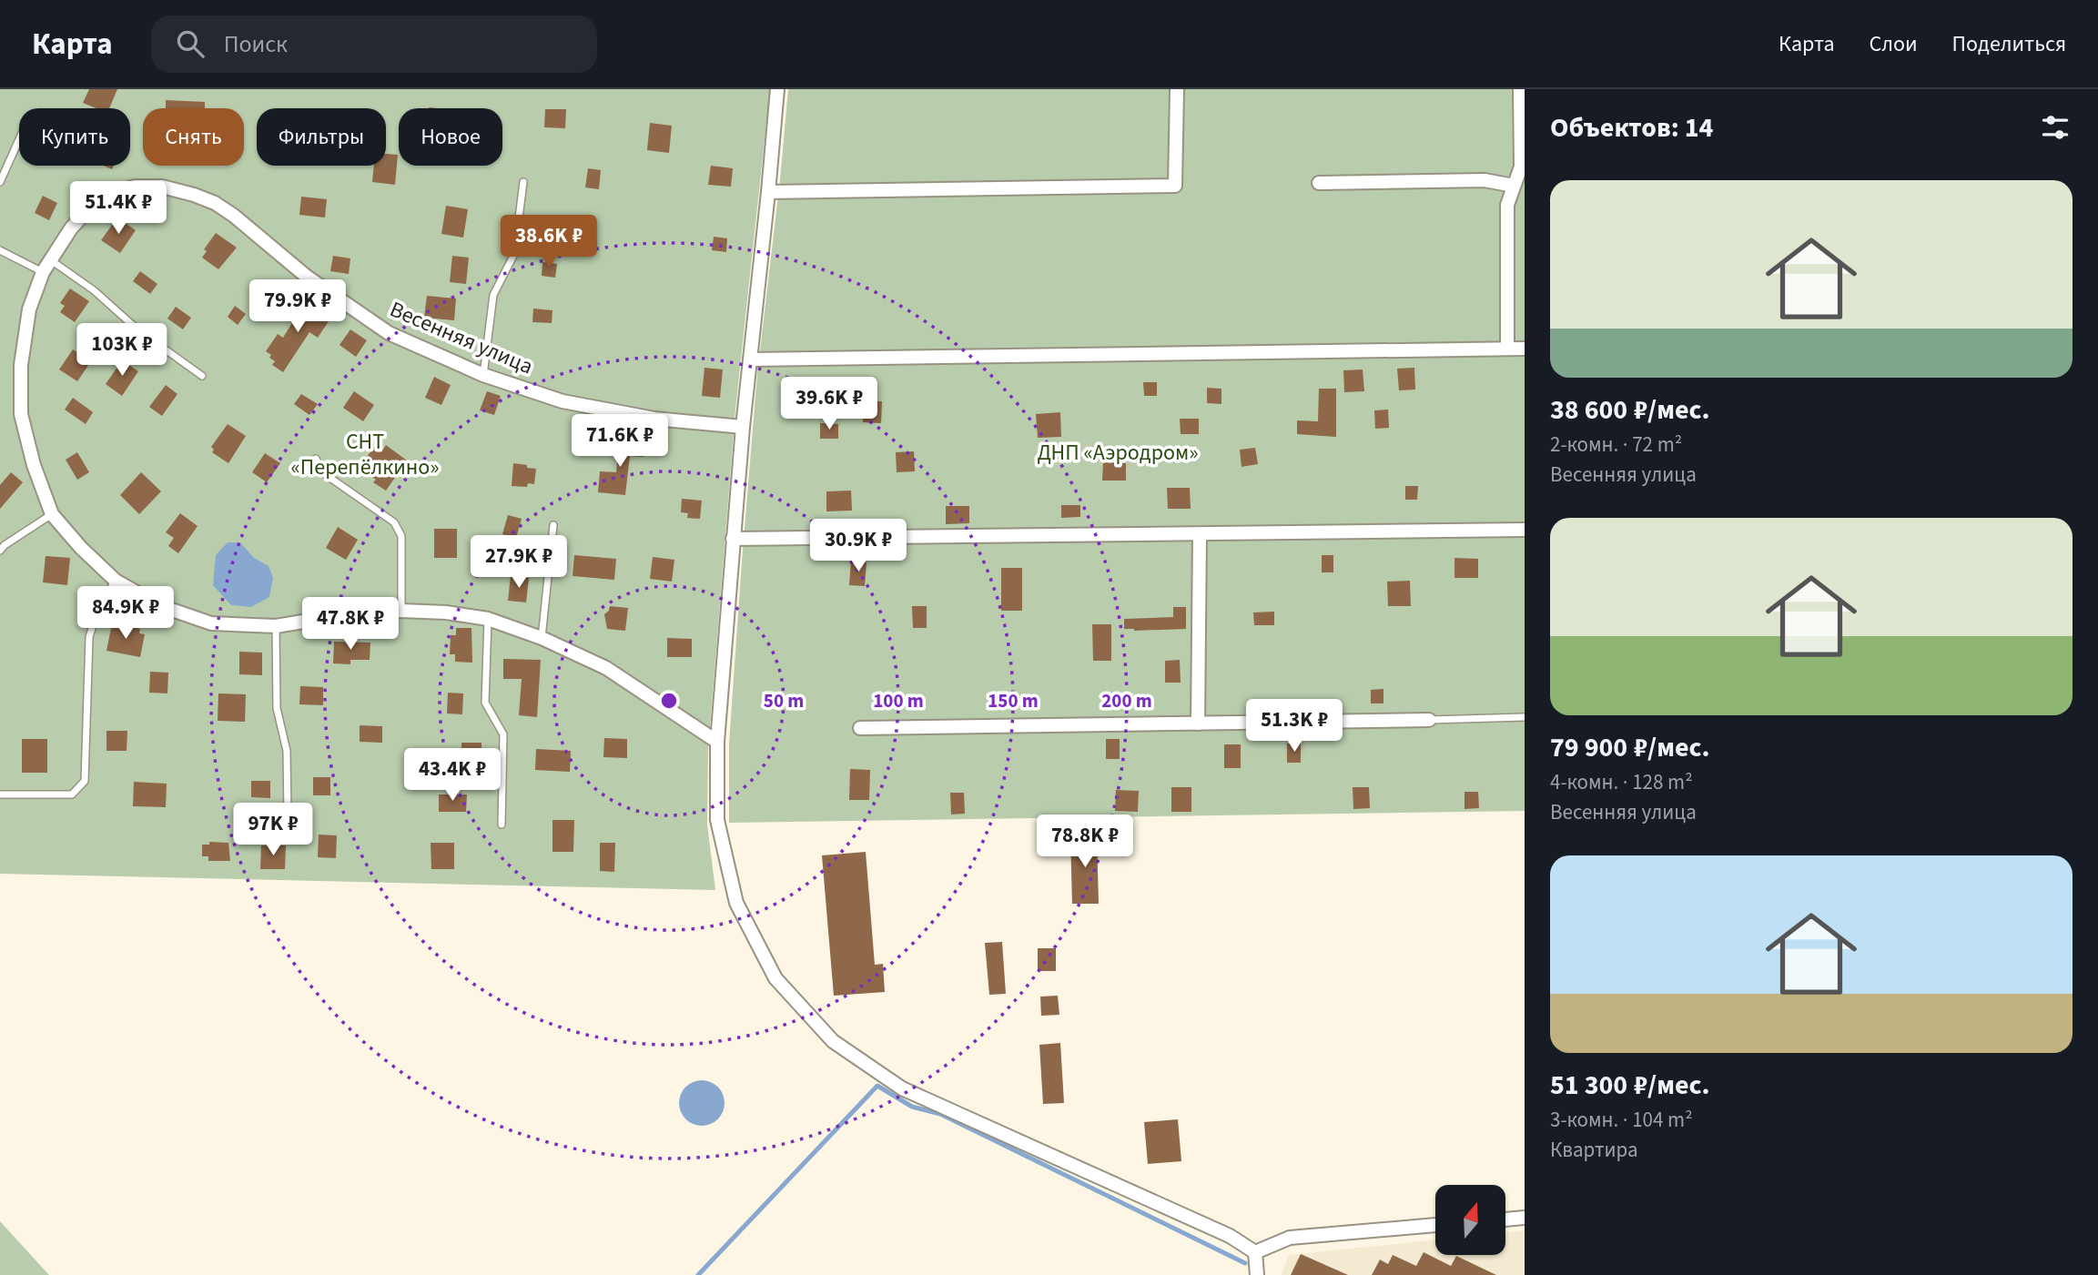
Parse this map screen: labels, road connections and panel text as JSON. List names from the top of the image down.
{
  "streets": {
    "street": ["Весенняя улица"]
  },
  "parks": ["СНТ «Перепёлкино»", "ДНП «Аэродром»"],
  "north": "top",
  "page": {
    "header": "Карта",
    "search": "Поиск",
    "nav": ["Карта", "Слои", "Поделиться"],
    "heading": "Объектов: 14",
    "chip": [
      "Купить",
      "Снять",
      "Фильтры",
      "Новое"
    ],
    "list": [
      {
        "name": "38 600 ₽/мес.",
        "note": "2-комн. · 72 m² · Весенняя улица"
      },
      {
        "name": "79 900 ₽/мес.",
        "note": "4-комн. · 128 m² · Весенняя улица"
      },
      {
        "name": "51 300 ₽/мес.",
        "note": "3-комн. · 104 m² · Квартира"
      }
    ],
    "price": [
      "51.4K ₽",
      "38.6K ₽",
      "79.9K ₽",
      "103K ₽",
      "39.6K ₽",
      "71.6K ₽",
      "30.9K ₽",
      "27.9K ₽",
      "84.9K ₽",
      "47.8K ₽",
      "51.3K ₽",
      "43.4K ₽",
      "97K ₽",
      "78.8K ₽"
    ]
  },
  "rings": [
    "50 m",
    "100 m",
    "150 m",
    "200 m"
  ]
}
